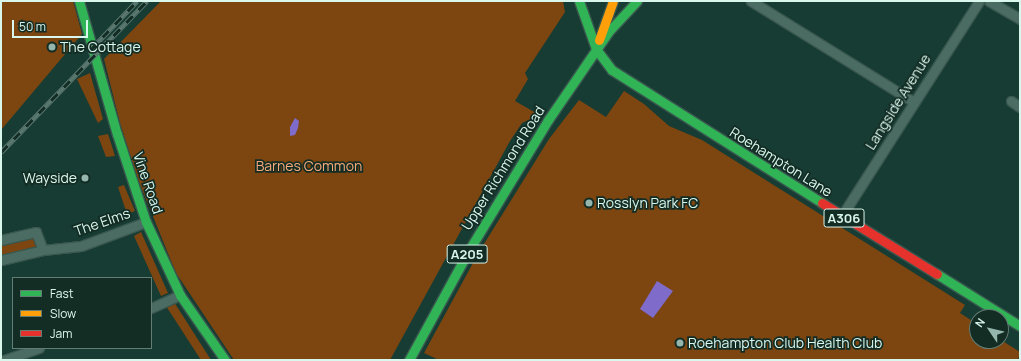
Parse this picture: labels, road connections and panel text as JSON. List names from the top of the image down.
{
  "streets": {
    "main road": [
      "Roehampton Lane",
      "Upper Richmond Road",
      "Vine Road",
      "A306",
      "A205"
    ],
    "street": ["Langside Avenue", "The Elms"]
  },
  "crossings": [
    ["Langside Avenue", "Roehampton Lane"],
    ["Roehampton Lane", "Upper Richmond Road"],
    ["Roehampton Lane", "A306"],
    ["Roehampton Lane", "A205"],
    ["Upper Richmond Road", "A306"],
    ["Upper Richmond Road", "A205"],
    ["Vine Road", "The Elms"],
    ["A306", "A205"]
  ],
  "parks": ["Barnes Common"],
  "places": [
    "The Cottage",
    "Wayside",
    "Rosslyn Park FC",
    "Roehampton Club Health Club"
  ],
  "legend": ["Fast", "Slow", "Jam"],
  "scale_bar": "50 m",
  "north": "top left"
}
